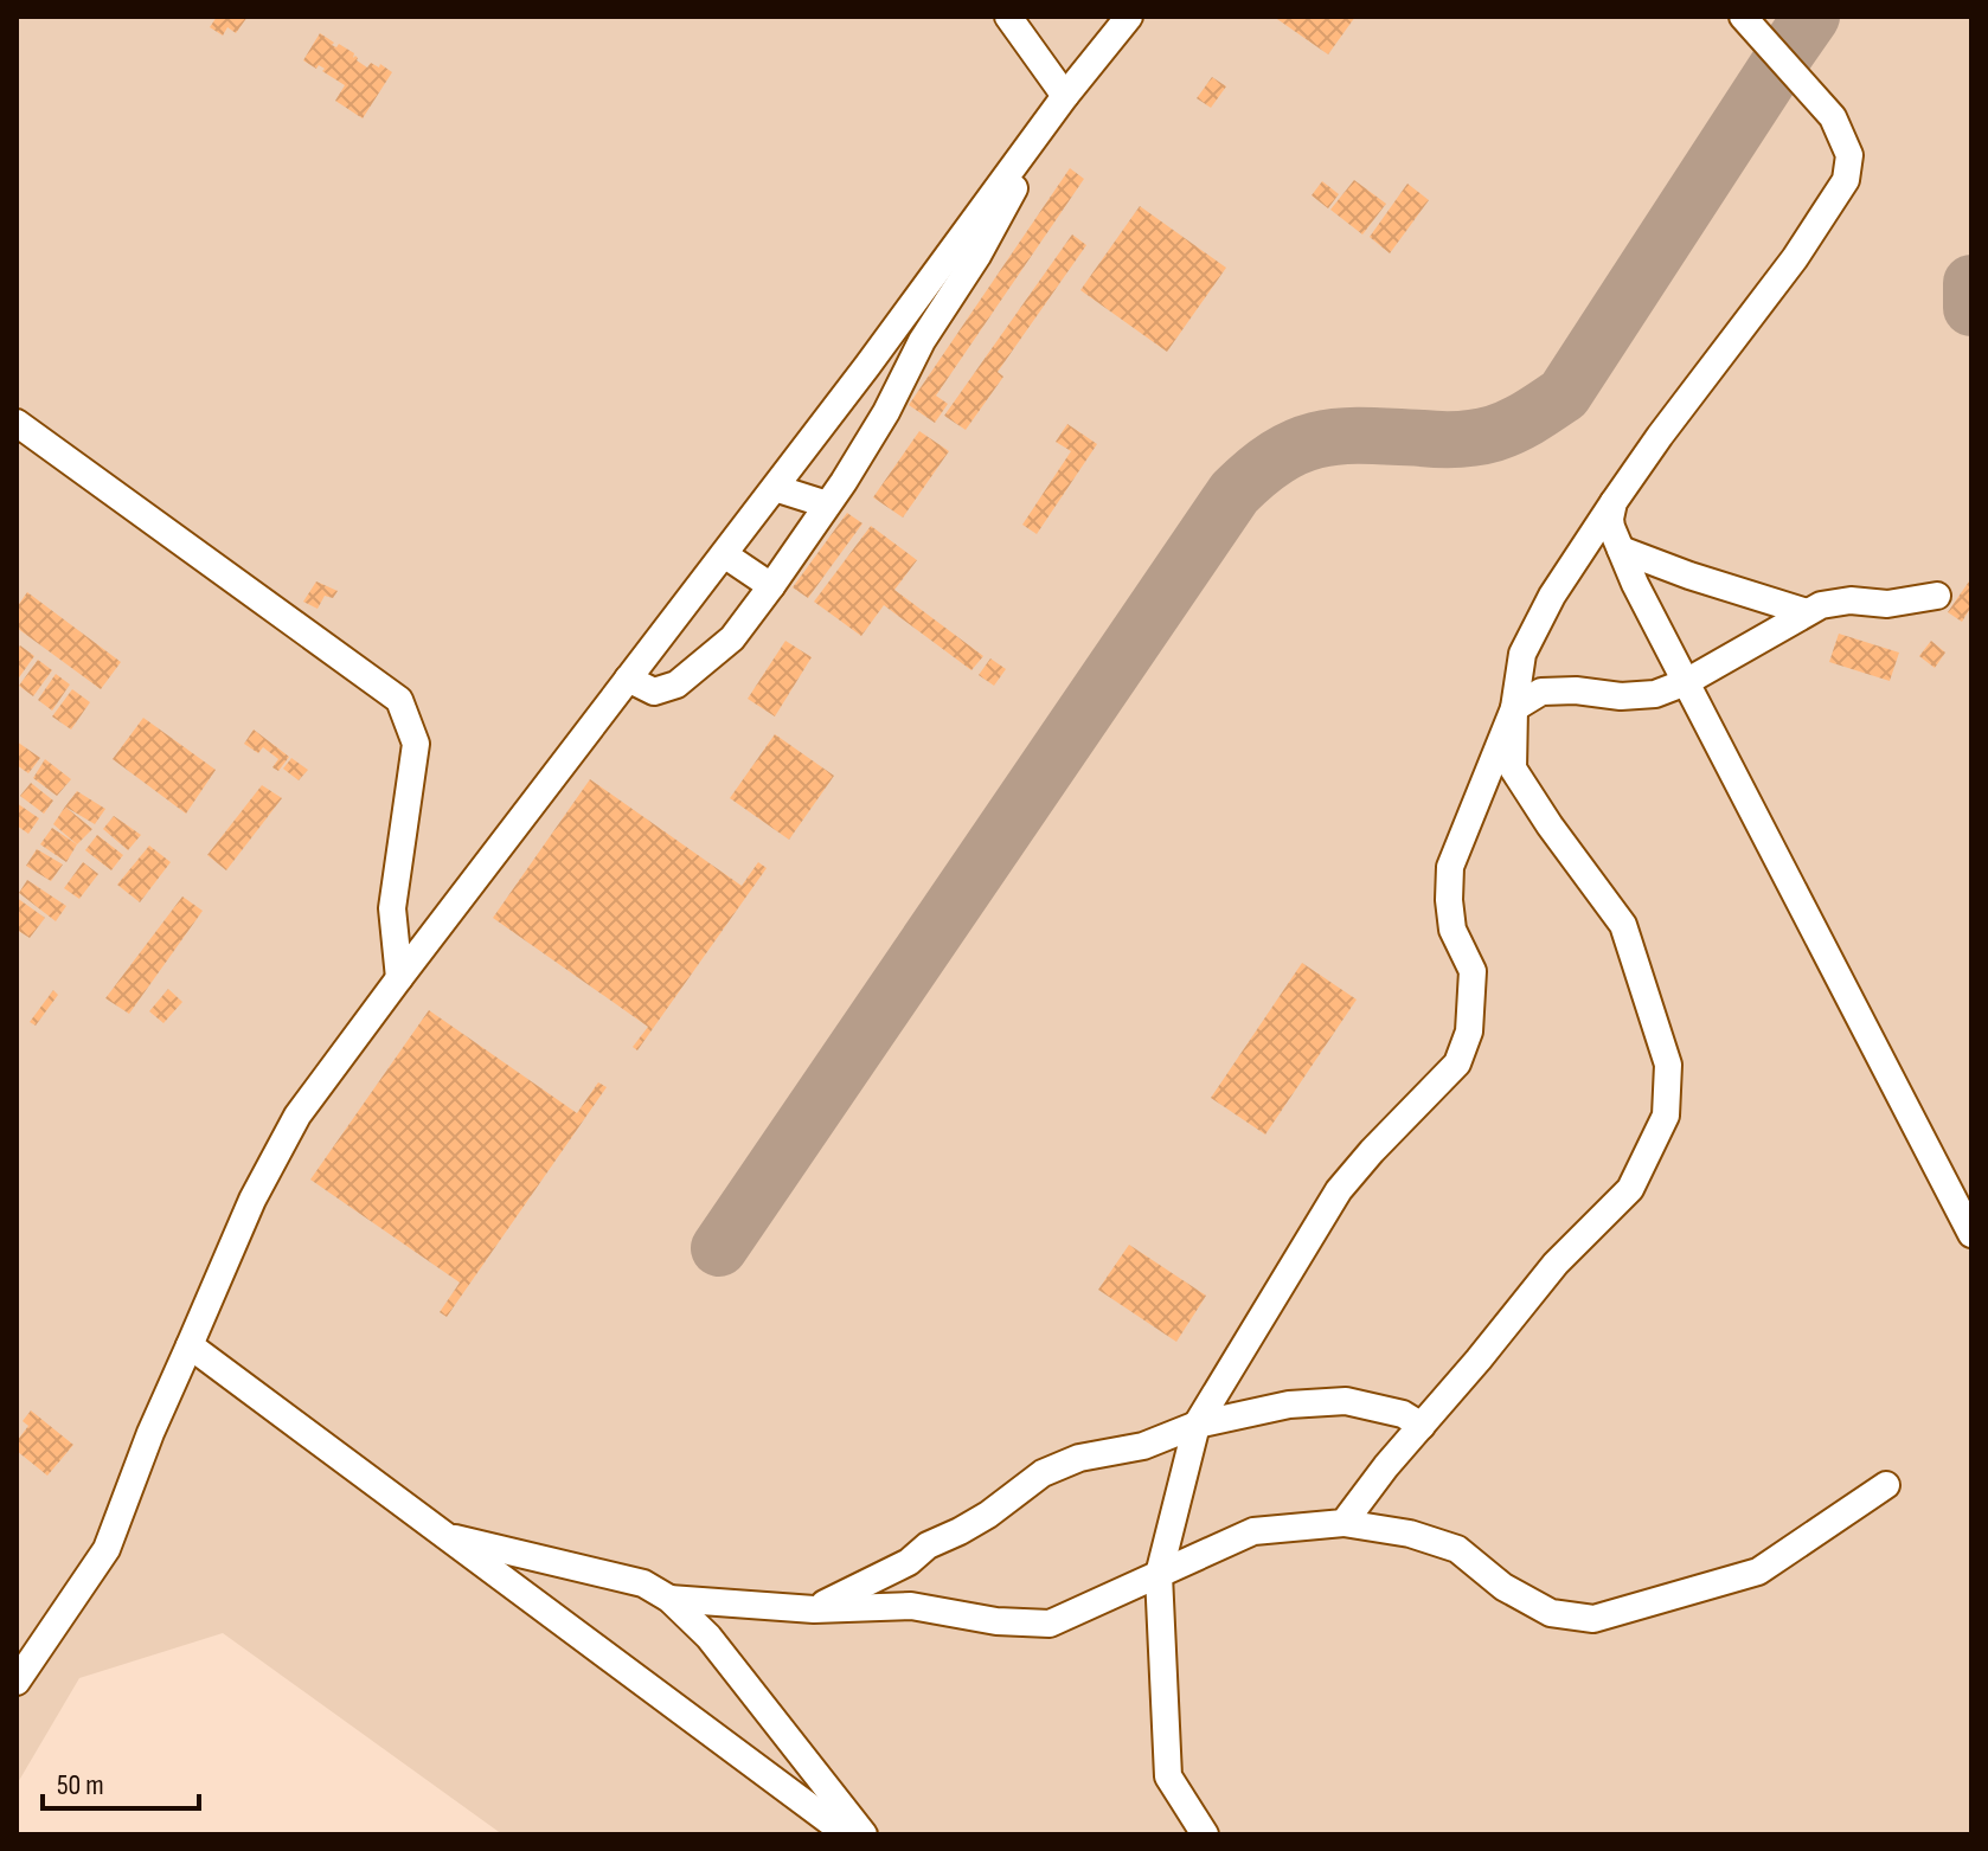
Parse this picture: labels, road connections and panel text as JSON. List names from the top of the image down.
{
  "scale_bar": "50 m"
}
